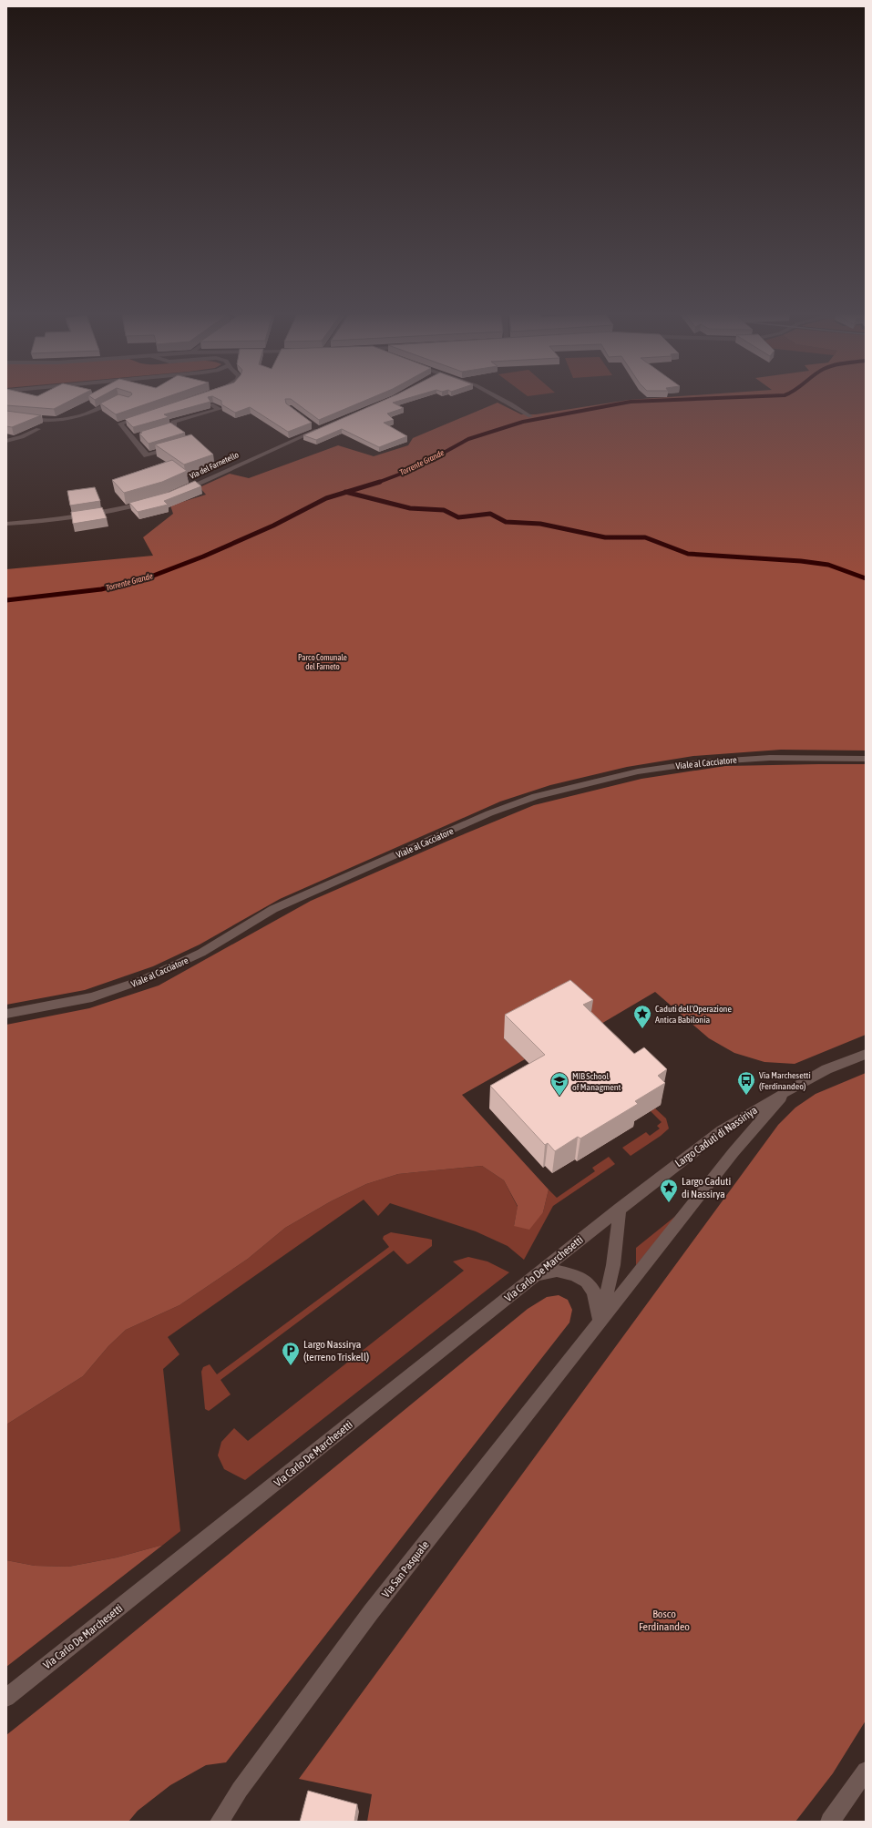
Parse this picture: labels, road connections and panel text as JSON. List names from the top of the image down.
{
  "streets": {
    "street": [
      "Via del Farnetello",
      "Viale al Cacciatore",
      "Largo Caduti di Nassiriya",
      "Via Carlo De Marchesetti",
      "Via San Pasquale"
    ]
  },
  "crossings": [
    ["Largo Caduti di Nassiriya", "Via Carlo De Marchesetti"],
    ["Largo Caduti di Nassiriya", "Via San Pasquale"]
  ],
  "water": ["Torrente Grande"],
  "parks": ["Parco Comunale del Farneto", "Bosco Ferdinandeo"],
  "places": {
    "place": ["Caduti dell'Operazione Antica Babilonia", "Largo Caduti di Nassirya"],
    "bus stop": ["Via Marchesetti (Ferdinandeo)"],
    "school or university": ["MIB School of Managment"],
    "parking": ["Largo Nassirya (terreno Triskell)"]
  }
}
